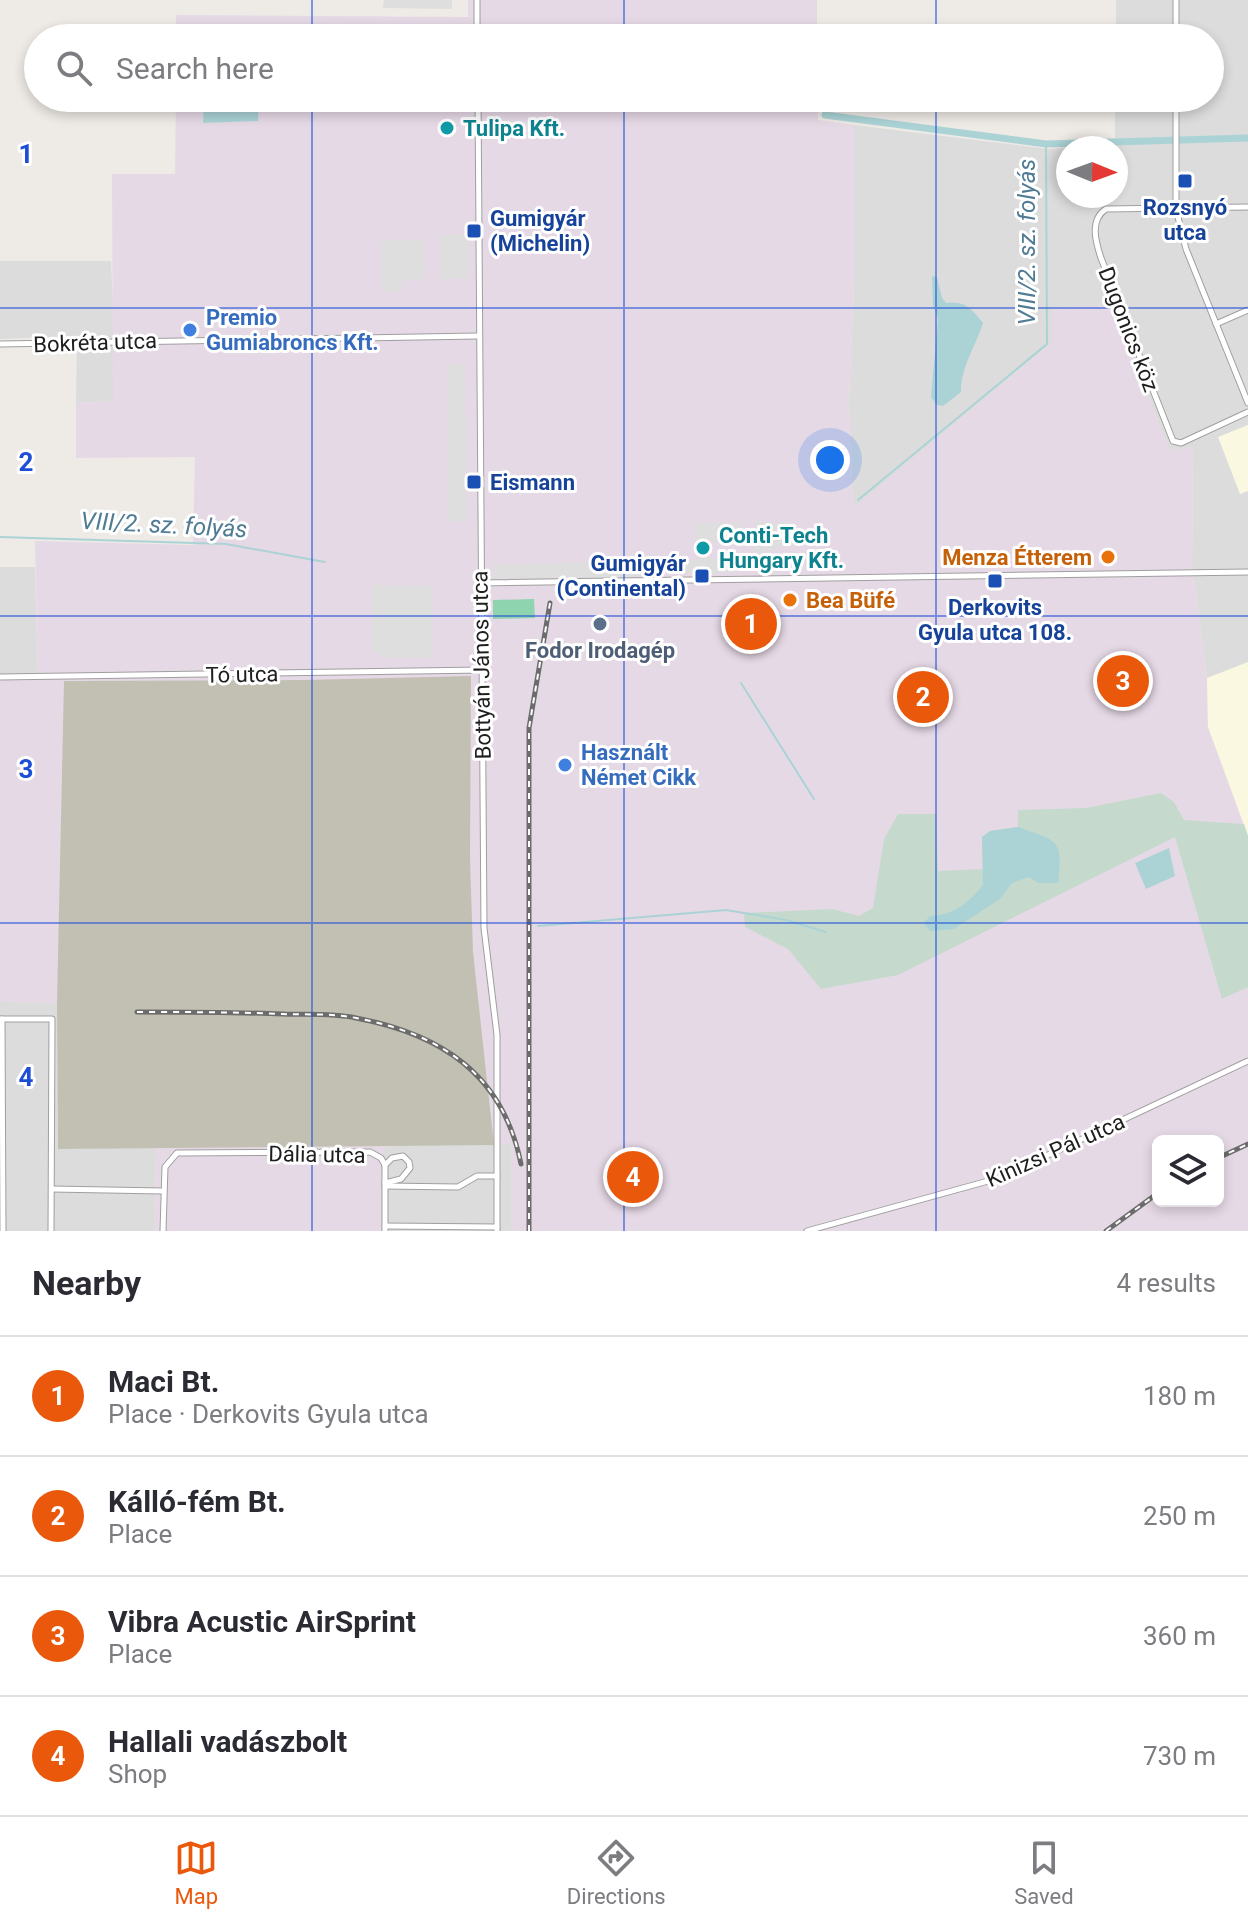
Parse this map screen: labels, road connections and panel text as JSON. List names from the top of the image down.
{
  "streets": {
    "street": [
      "Dugonics köz",
      "Bokréta utca",
      "Bottyán János utca",
      "Tó utca",
      "Kinizsi Pál utca",
      "Dália utca"
    ]
  },
  "crossings": [
    ["Bokréta utca", "Bottyán János utca"],
    ["Bottyán János utca", "Tó utca"]
  ],
  "water": ["VIII/2. sz. folyás"],
  "places": {
    "other": [
      "Tulipa Kft.",
      "Premio Gumiabroncs Kft.",
      "Conti-Tech Hungary Kft.",
      "Menza Étterem",
      "Bea Büfé",
      "Fodor Irodagép",
      "Használt Német Cikk"
    ],
    "transit": [
      "Rozsnyó utca",
      "Gumigyár (Michelin)",
      "Eismann",
      "Gumigyár (Continental)",
      "Derkovits Gyula utca 108."
    ]
  },
  "north": "right",
  "page": {
    "search": "Search here",
    "pins": [
      "1",
      "3",
      "2",
      "4"
    ],
    "heading": ["Nearby", "4 results"],
    "list": [
      {
        "mark": "1",
        "name": "Maci Bt.",
        "note": "Place · Derkovits Gyula utca",
        "value": "180 m"
      },
      {
        "mark": "2",
        "name": "Kálló-fém Bt.",
        "note": "Place",
        "value": "250 m"
      },
      {
        "mark": "3",
        "name": "Vibra Acustic AirSprint",
        "note": "Place",
        "value": "360 m"
      },
      {
        "mark": "4",
        "name": "Hallali vadászbolt",
        "note": "Shop",
        "value": "730 m"
      }
    ],
    "nav": ["Map", "Directions", "Saved"]
  },
  "grid": {
    "rows": [
      "1",
      "2",
      "3",
      "4"
    ]
  }
}
